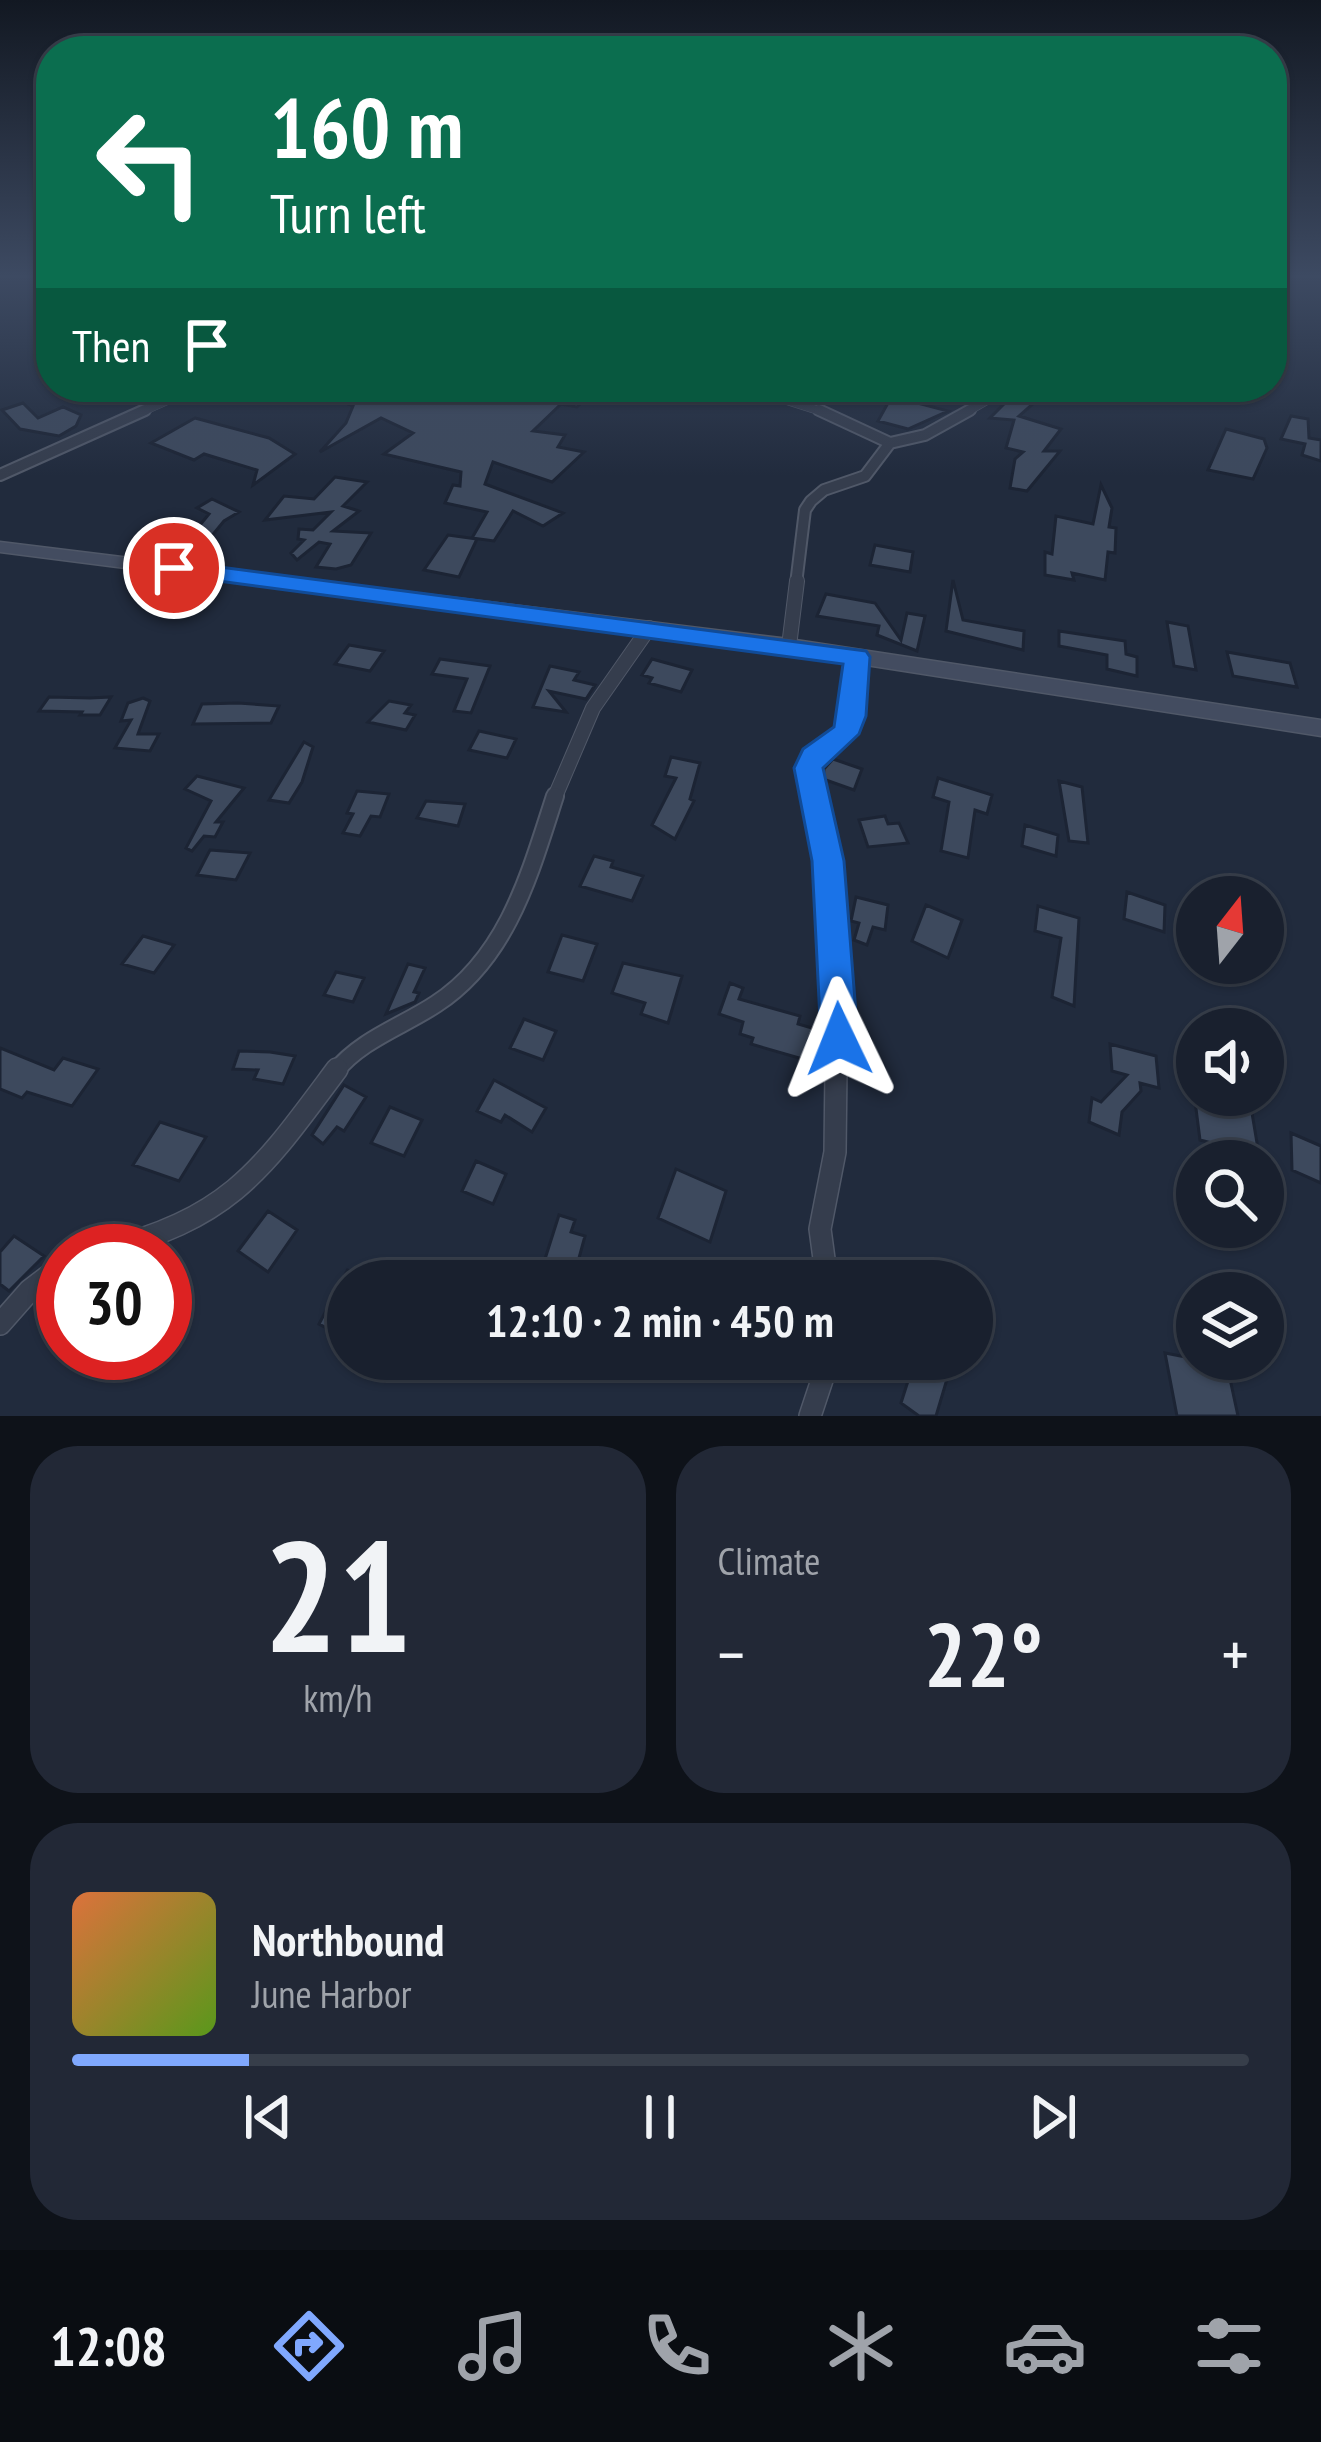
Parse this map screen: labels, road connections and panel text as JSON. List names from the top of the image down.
{
  "north": "top",
  "page": {
    "turn": ["160 m", "Turn left"],
    "then": "Then",
    "limit": "30",
    "trip": "12:10 · 2 min · 450 m",
    "tile": [
      ["21", "km/h"],
      "Climate"
    ],
    "heat": ["−", "22°", "+"],
    "song": ["Northbound", "June Harbor"],
    "tabs": "12:08"
  }
}
